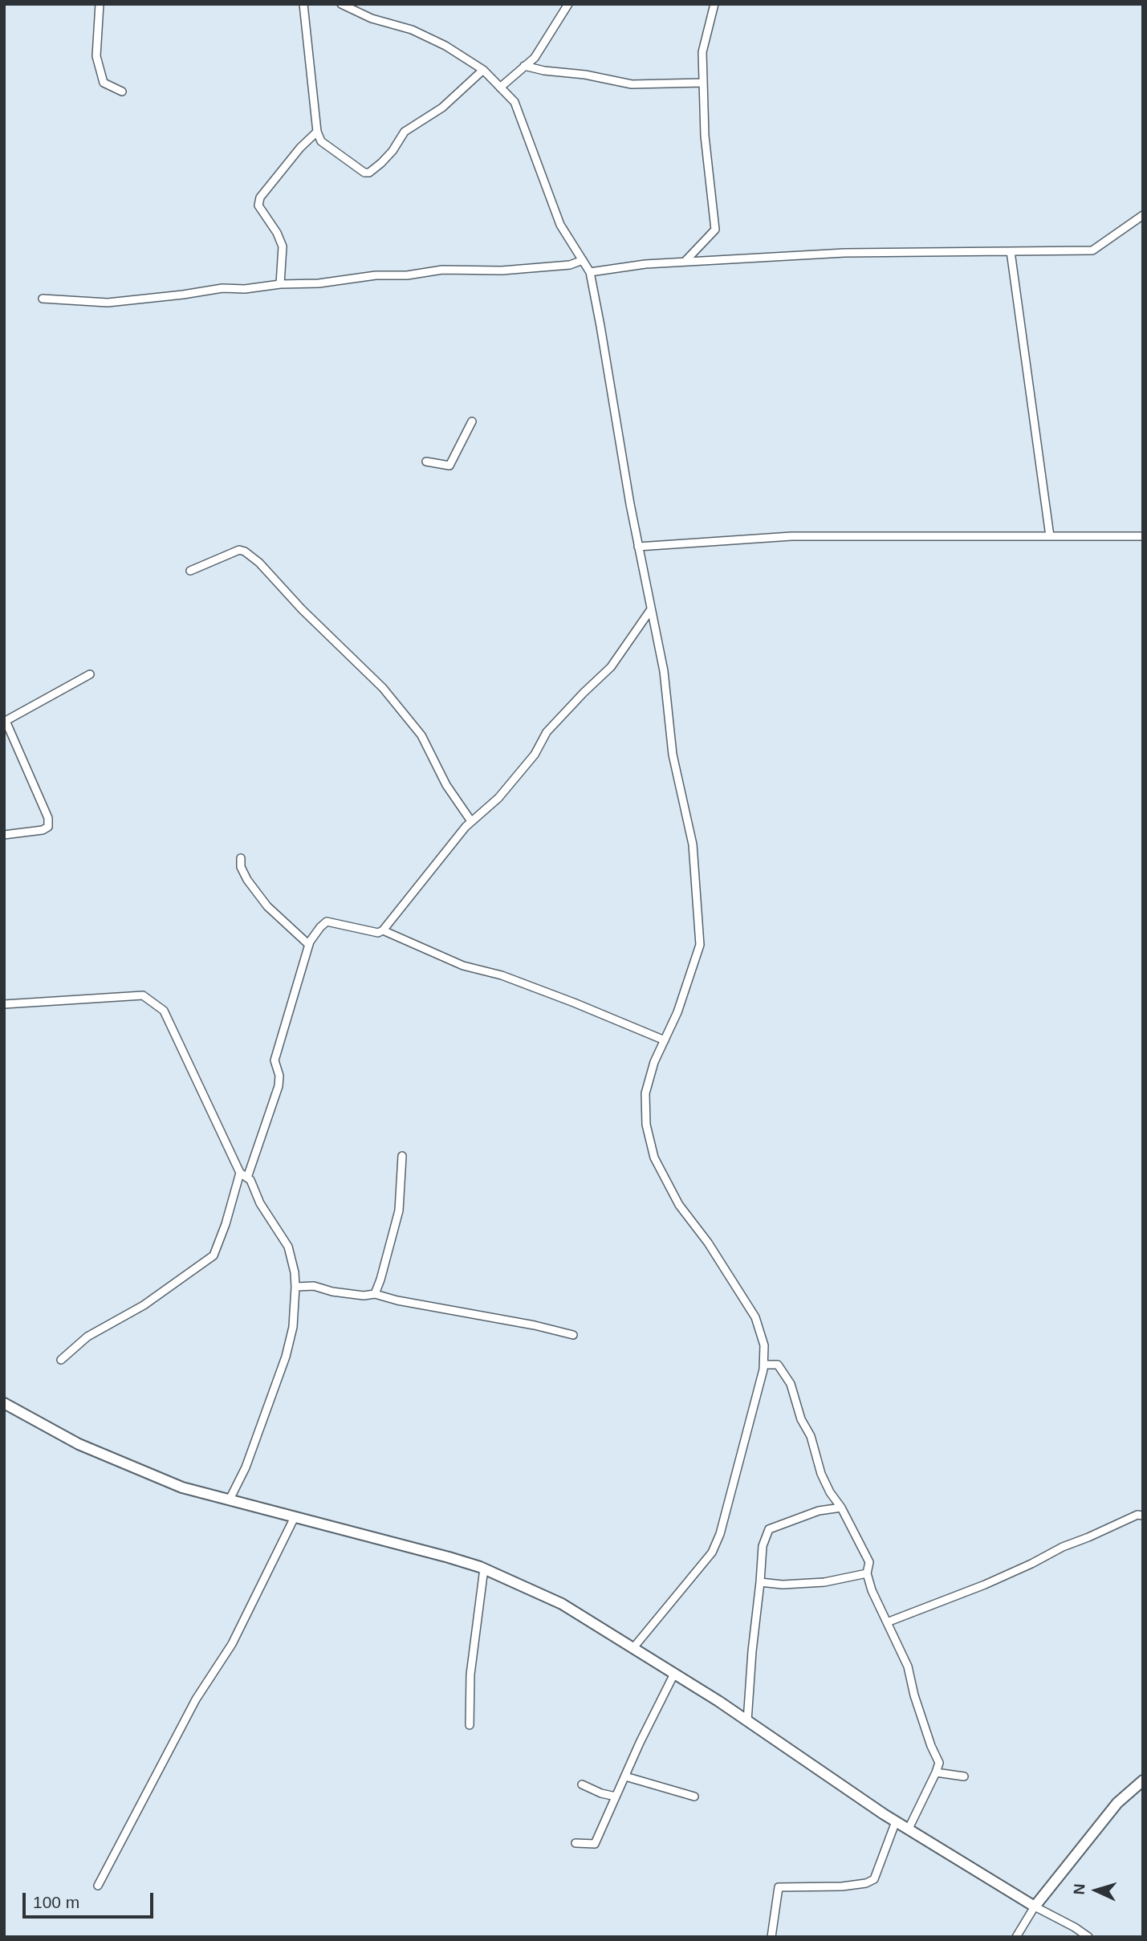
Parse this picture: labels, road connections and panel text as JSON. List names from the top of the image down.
{
  "scale_bar": "100 m",
  "north": "left"
}
